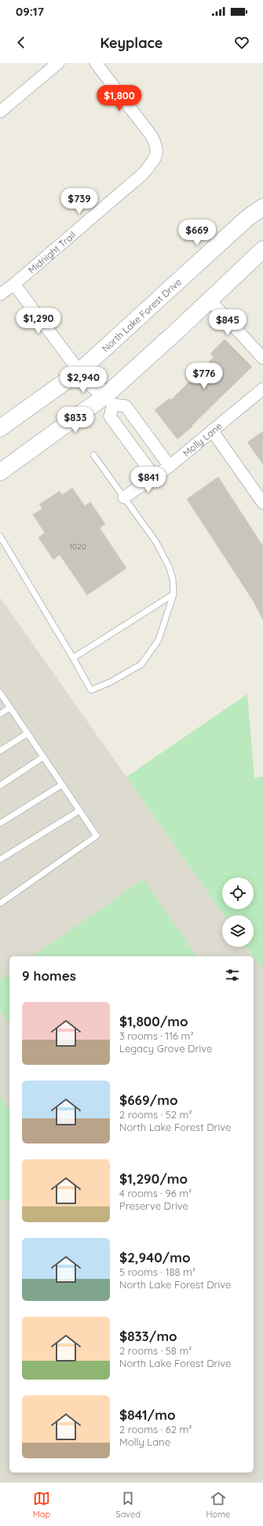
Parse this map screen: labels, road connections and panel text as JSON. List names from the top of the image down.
{
  "streets": {
    "main road": ["North Lake Forest Drive"],
    "street": ["Midnight Trail", "Molly Lane"]
  },
  "house_numbers": ["1020"],
  "page": {
    "status": "09:17",
    "header": "Keyplace",
    "price": [
      "$1,800",
      "$739",
      "$669",
      "$1,290",
      "$845",
      "$776",
      "$2,940",
      "$833",
      "$841"
    ],
    "heading": "9 homes",
    "list": [
      {
        "name": "$1,800/mo",
        "note": "3 rooms · 116 m² · Legacy Grove Drive"
      },
      {
        "name": "$669/mo",
        "note": "2 rooms · 52 m² · North Lake Forest Drive"
      },
      {
        "name": "$1,290/mo",
        "note": "4 rooms · 96 m² · Preserve Drive"
      },
      {
        "name": "$2,940/mo",
        "note": "5 rooms · 188 m² · North Lake Forest Drive"
      },
      {
        "name": "$833/mo",
        "note": "2 rooms · 58 m² · North Lake Forest Drive"
      },
      {
        "name": "$841/mo",
        "note": "2 rooms · 62 m² · Molly Lane"
      }
    ],
    "tabs": ["Map", "Saved", "Home"]
  }
}
